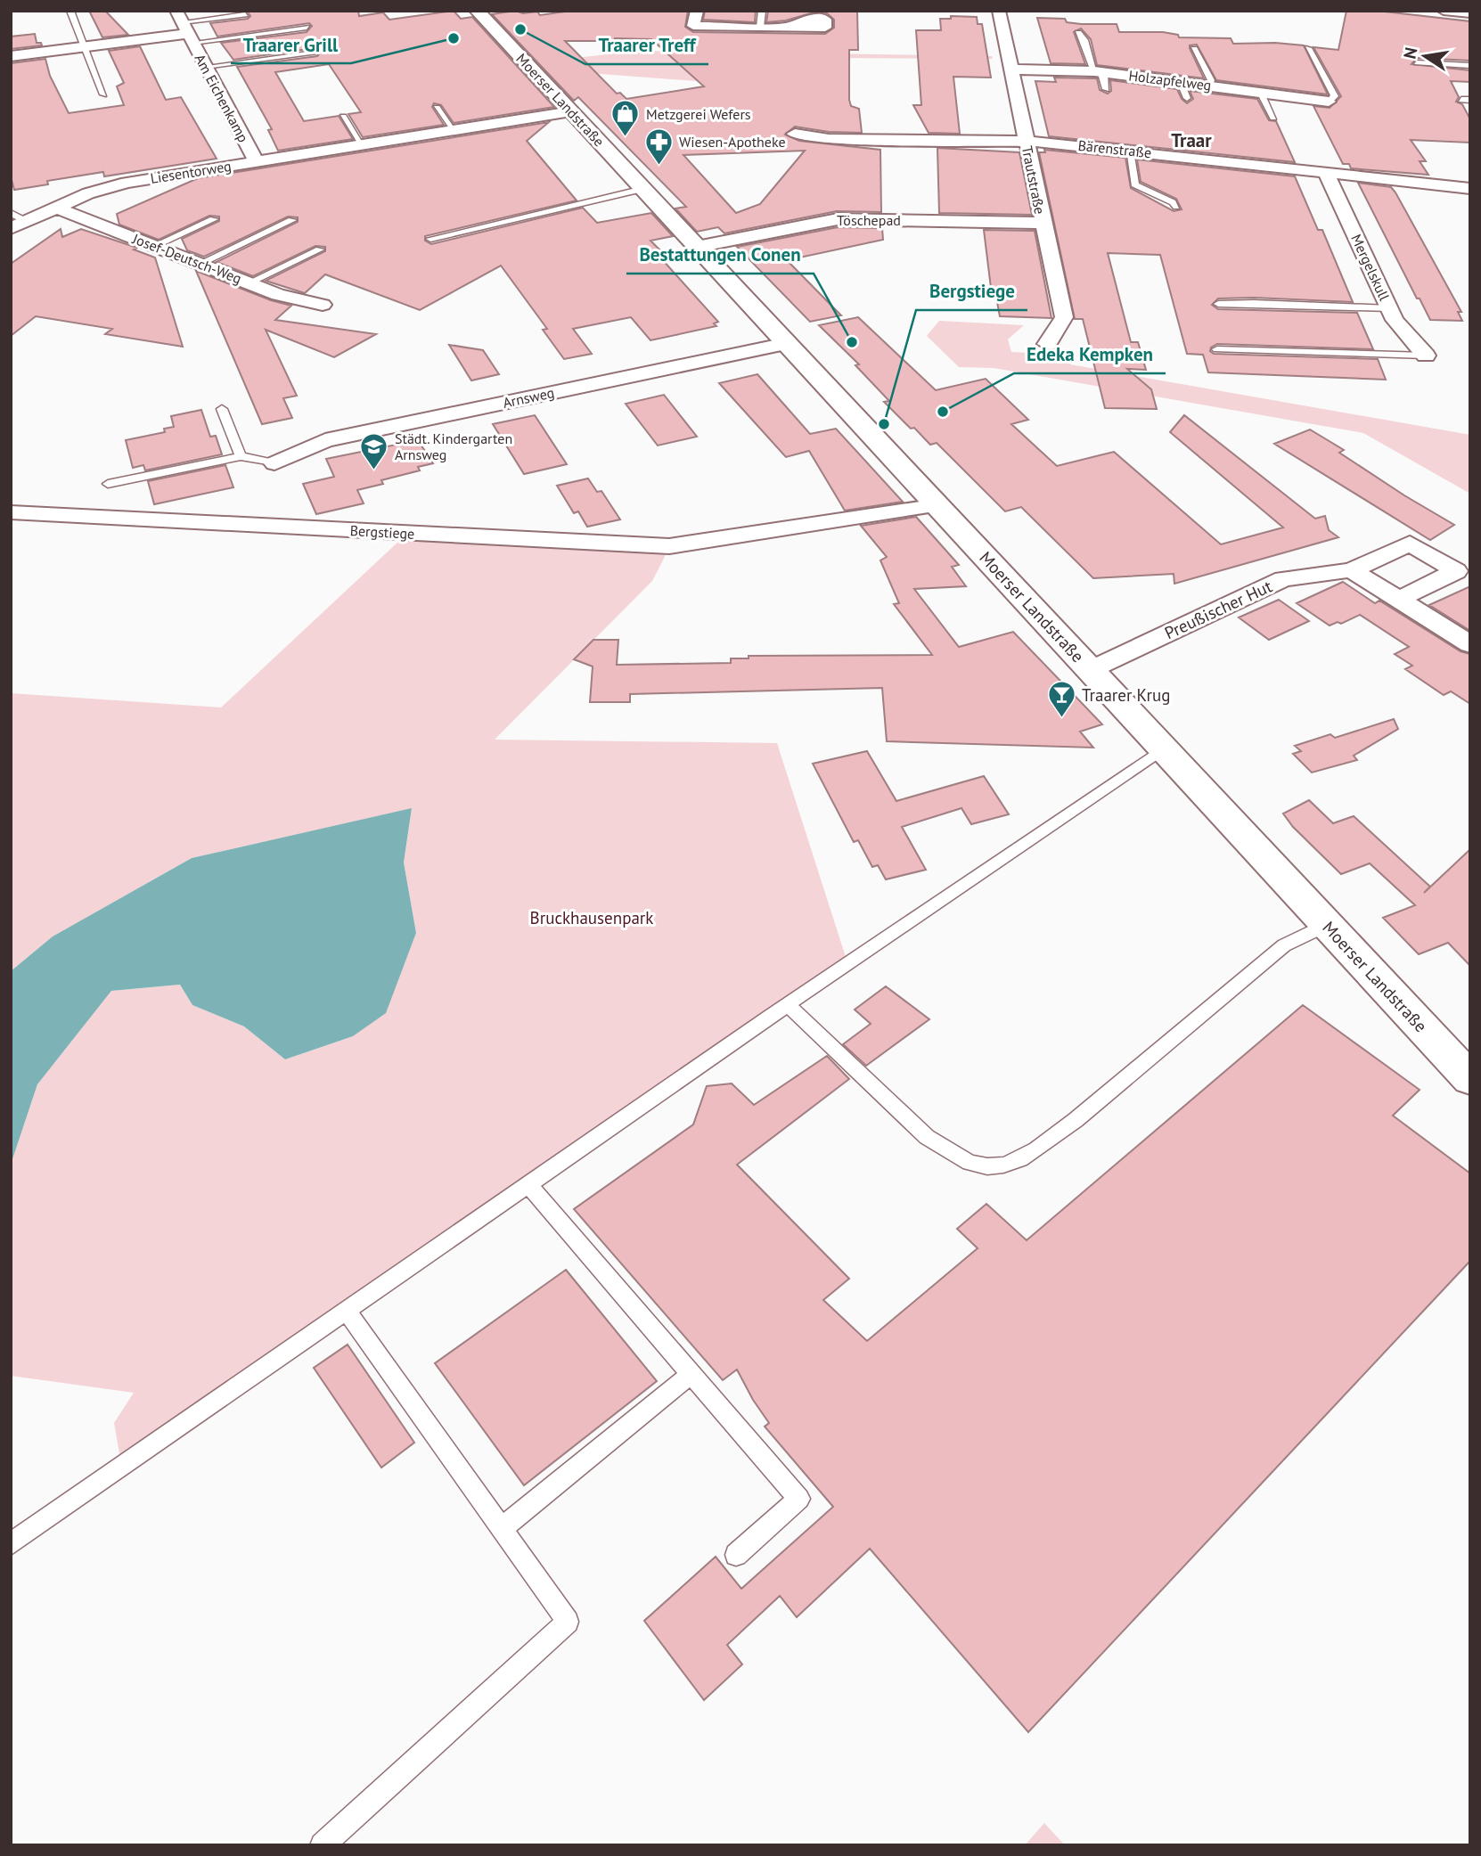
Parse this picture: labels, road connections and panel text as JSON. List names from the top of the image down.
{
  "streets": {
    "main road": ["Moerser Landstraße"],
    "street": [
      "Holzapfelweg",
      "Am Eichenkamp",
      "Bärenstraße",
      "Liesentorweg",
      "Trautstraße",
      "Töschepad",
      "Josef-Deutsch-Weg",
      "Mergelskull",
      "Arnsweg",
      "Bergstiege",
      "Preußischer Hut"
    ]
  },
  "crossings": [
    ["Holzapfelweg", "Trautstraße"],
    ["Am Eichenkamp", "Liesentorweg"],
    ["Moerser Landstraße", "Liesentorweg"],
    ["Moerser Landstraße", "Töschepad"],
    ["Moerser Landstraße", "Arnsweg"],
    ["Moerser Landstraße", "Bergstiege"],
    ["Moerser Landstraße", "Preußischer Hut"],
    ["Bärenstraße", "Trautstraße"],
    ["Bärenstraße", "Mergelskull"],
    ["Liesentorweg", "Josef-Deutsch-Weg"],
    ["Trautstraße", "Töschepad"]
  ],
  "districts": ["Traar"],
  "parks": ["Bruckhausenpark"],
  "places": {
    "other": [
      "Traarer Treff",
      "Traarer Grill",
      "Bestattungen Conen",
      "Edeka Kempken",
      "Bergstiege"
    ],
    "shop": ["Metzgerei Wefers"],
    "pharmacy": ["Wiesen-Apotheke"],
    "school or university": ["Städt. Kindergarten Arnsweg"],
    "bar": ["Traarer Krug"]
  },
  "north": "left"
}
